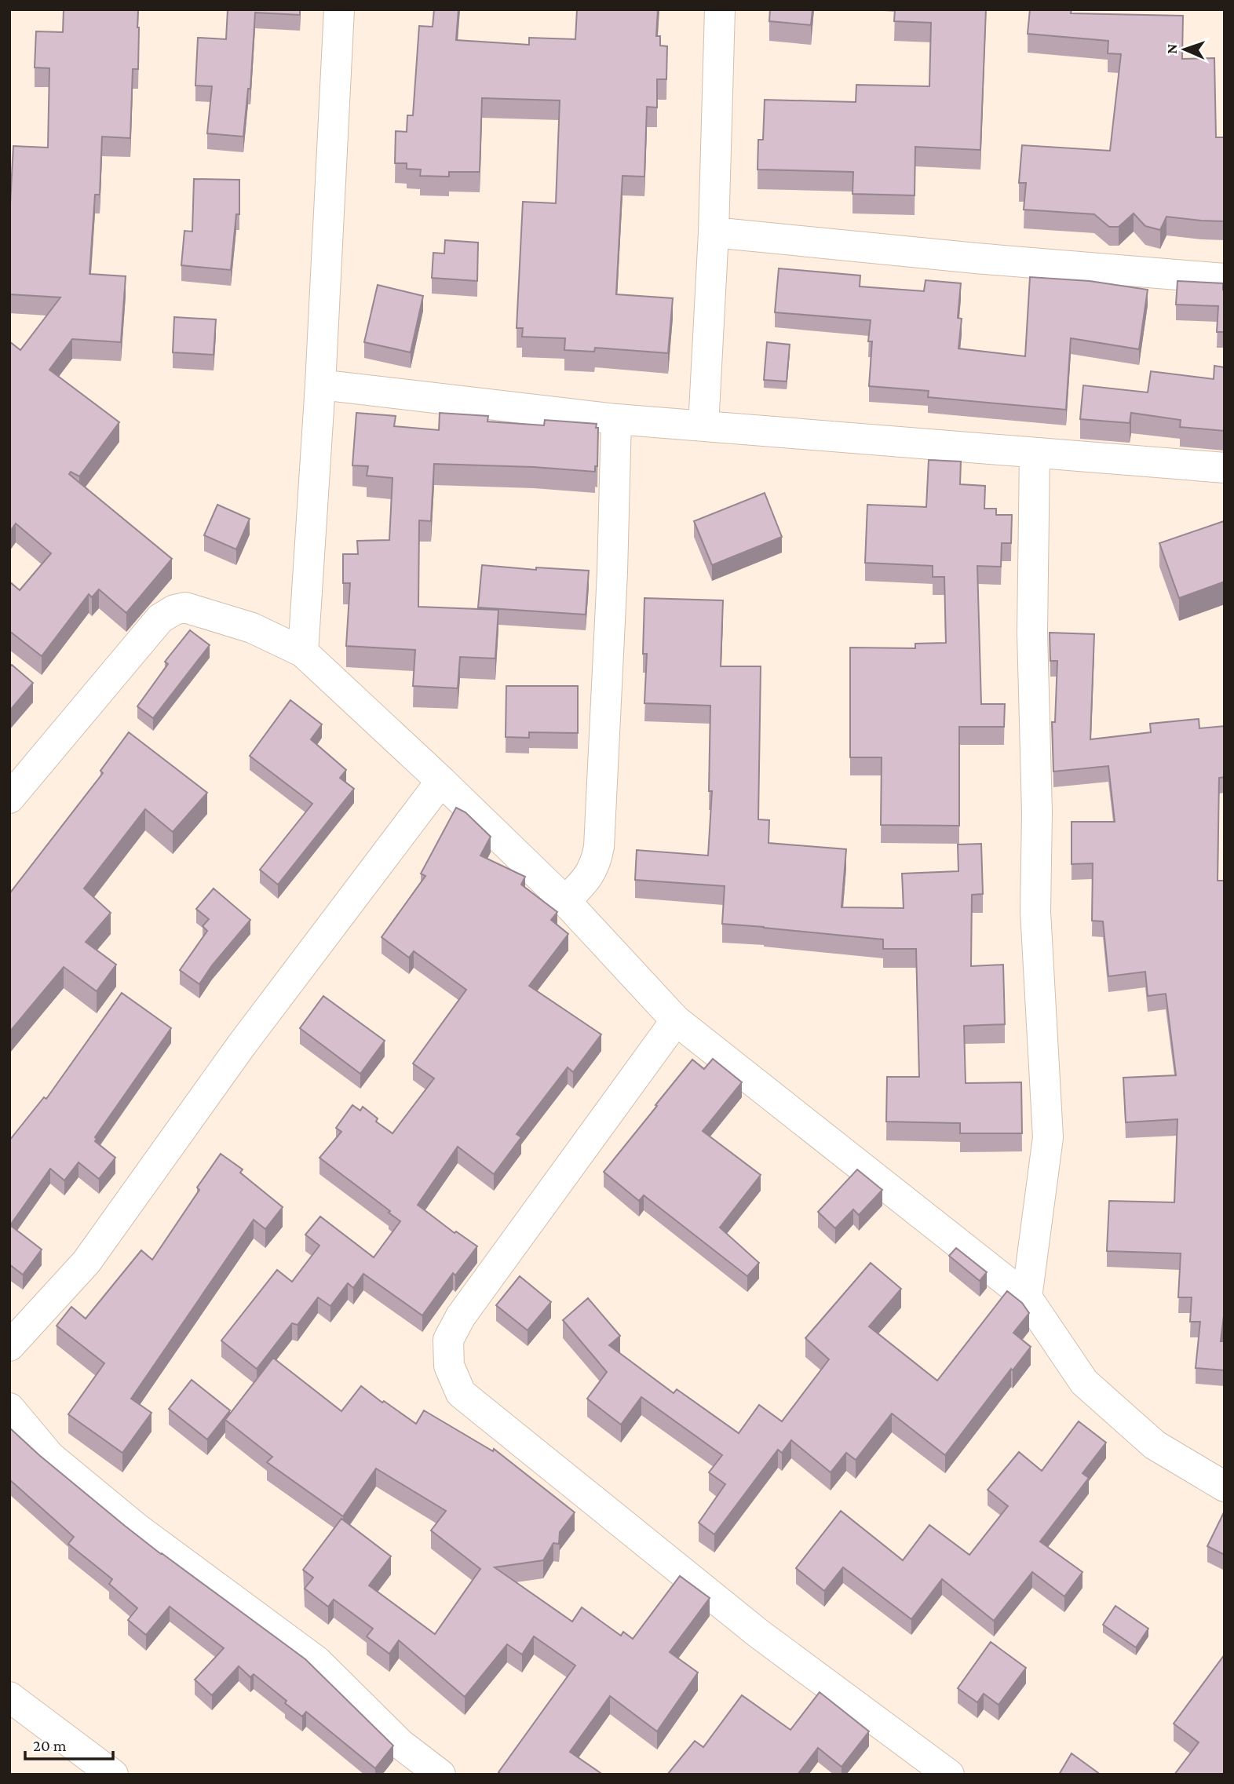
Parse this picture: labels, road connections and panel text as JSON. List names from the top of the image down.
{
  "scale_bar": "20 m",
  "north": "left"
}
